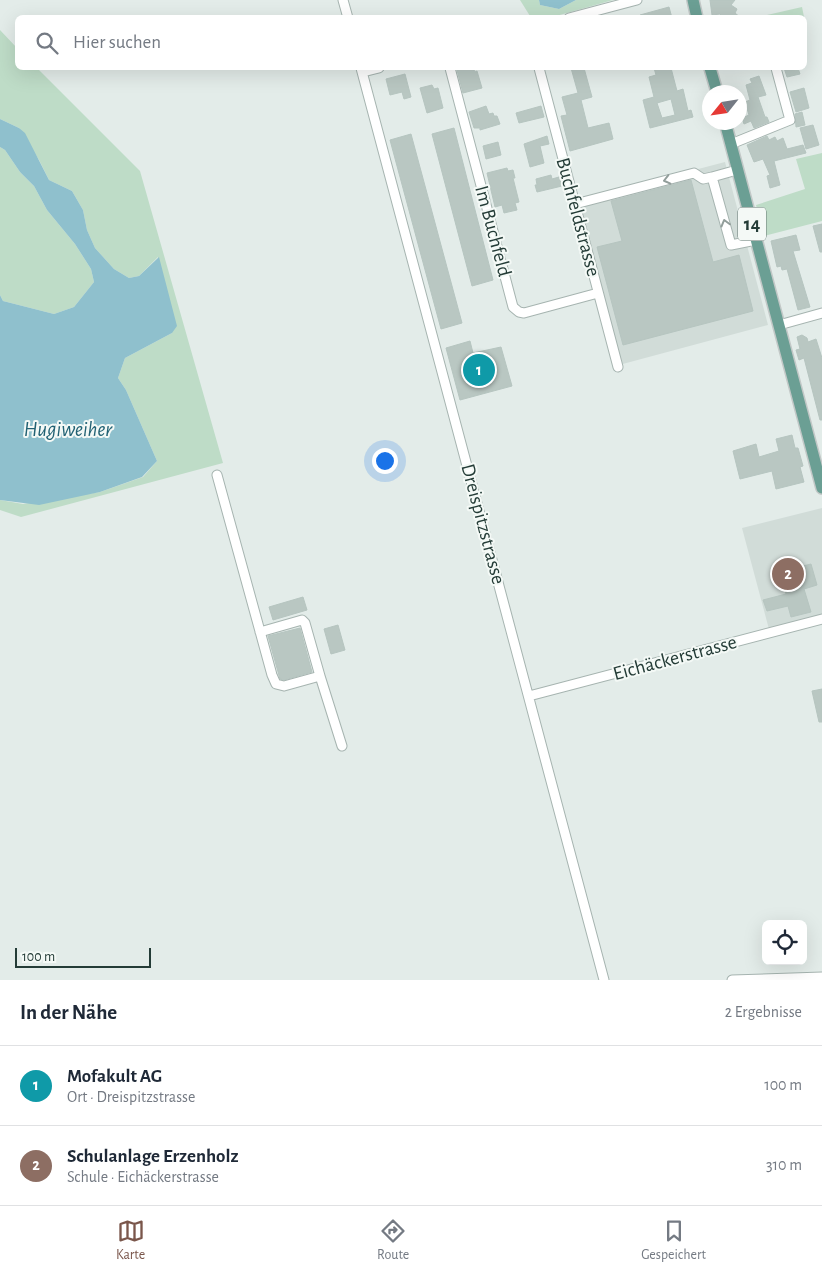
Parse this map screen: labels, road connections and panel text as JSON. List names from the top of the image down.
{
  "streets": {
    "main road": ["14"],
    "street": [
      "Buchfeldstrasse",
      "Im Buchfeld",
      "Dreispitzstrasse",
      "Eichäckerstrasse"
    ]
  },
  "crossings": [
    ["Buchfeldstrasse", "Im Buchfeld"],
    ["Dreispitzstrasse", "Eichäckerstrasse"]
  ],
  "water": ["Hugiweiher"],
  "scale_bar": "100 m",
  "north": "bottom left",
  "page": {
    "search": "Hier suchen",
    "pins": ["1", "2"],
    "scale": "100 m",
    "heading": ["In der Nähe", "2 Ergebnisse"],
    "list": [
      {
        "mark": "1",
        "name": "Mofakult AG",
        "note": "Ort · Dreispitzstrasse",
        "value": "100 m"
      },
      {
        "mark": "2",
        "name": "Schulanlage Erzenholz",
        "note": "Schule · Eichäckerstrasse",
        "value": "310 m"
      }
    ],
    "nav": ["Karte", "Route", "Gespeichert"]
  }
}
